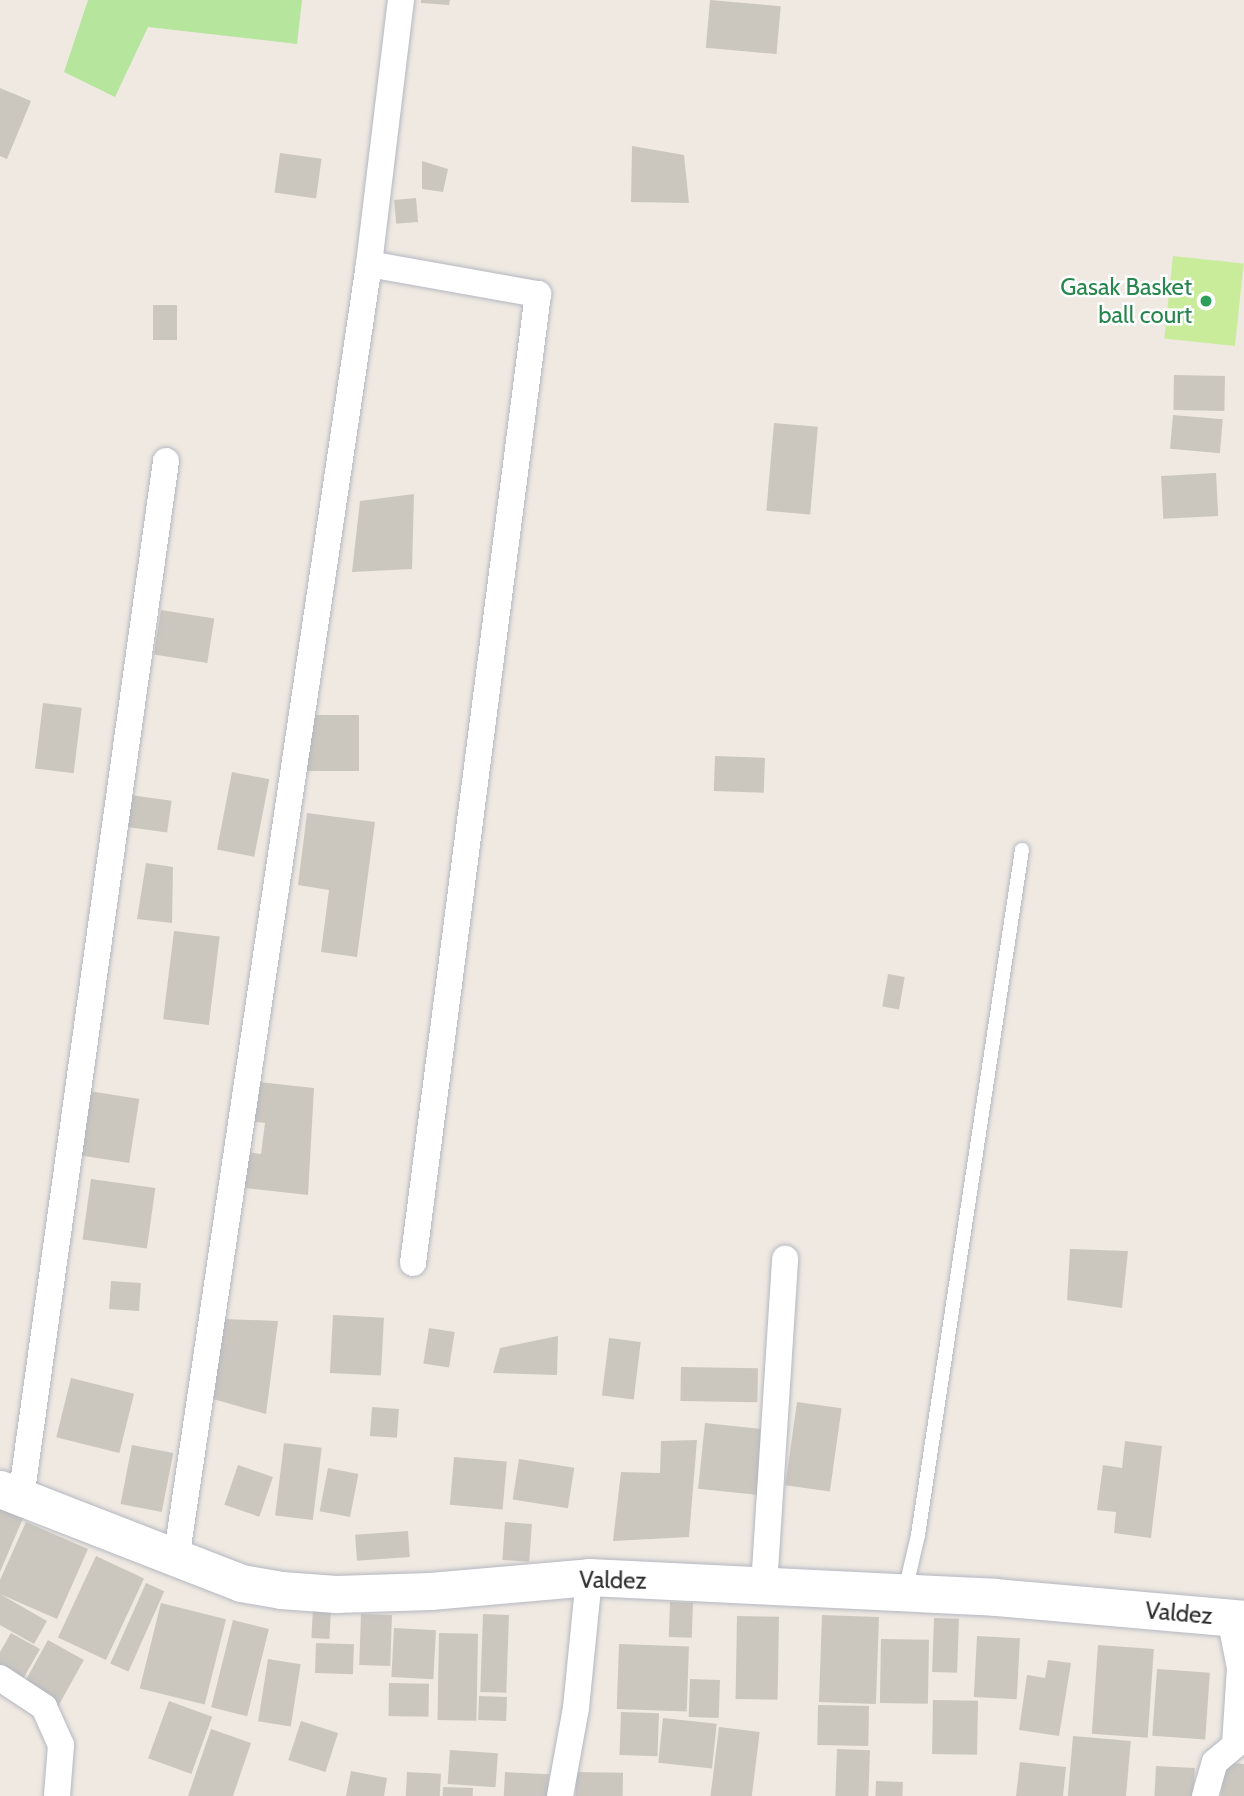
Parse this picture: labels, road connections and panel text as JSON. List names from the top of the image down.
{
  "streets": {
    "street": ["Valdez"]
  },
  "places": ["Gasak Basket ball court"]
}
